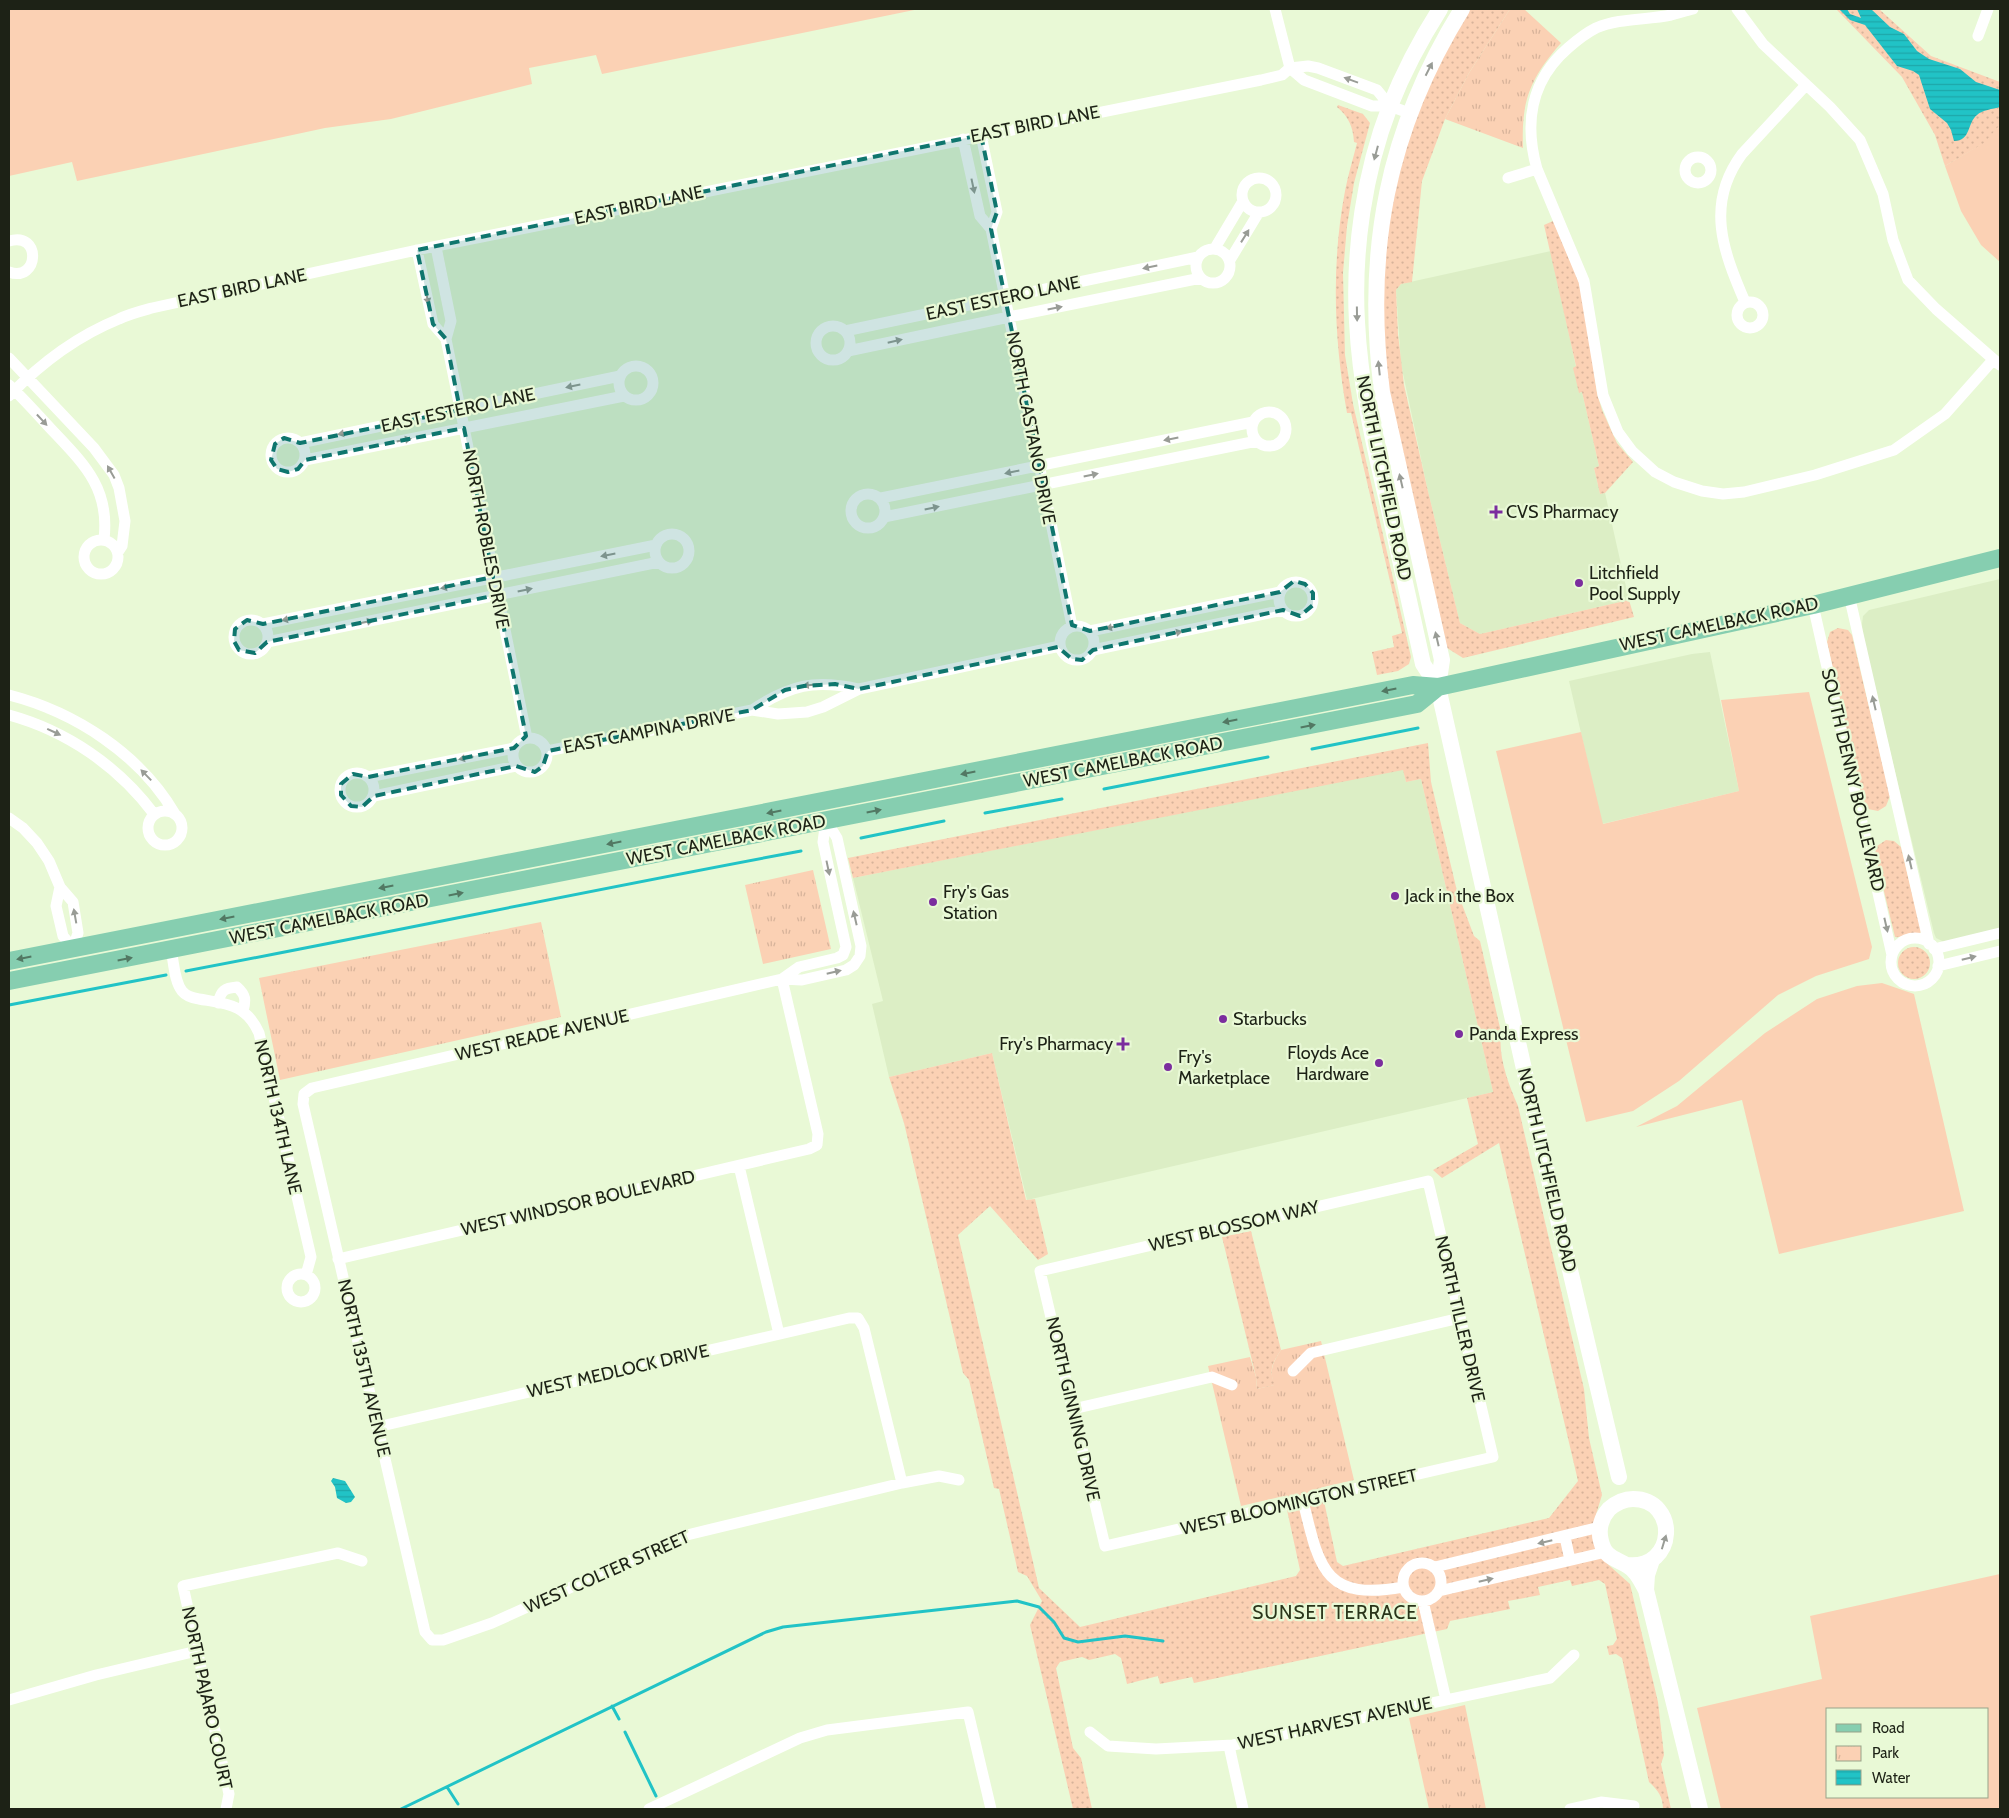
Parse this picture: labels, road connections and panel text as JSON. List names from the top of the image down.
{
  "streets": {
    "main road": ["NORTH LITCHFIELD ROAD", "WEST CAMELBACK ROAD"],
    "street": [
      "EAST BIRD LANE",
      "EAST ESTERO LANE",
      "NORTH CASTANO DRIVE",
      "NORTH ROBLES DRIVE",
      "EAST CAMPINA DRIVE",
      "SOUTH DENNY BOULEVARD",
      "WEST READE AVENUE",
      "NORTH 134TH LANE",
      "WEST WINDSOR BOULEVARD",
      "WEST BLOSSOM WAY",
      "NORTH TILLER DRIVE",
      "NORTH 135TH AVENUE",
      "WEST MEDLOCK DRIVE",
      "NORTH GINNING DRIVE",
      "WEST BLOOMINGTON STREET",
      "WEST COLTER STREET",
      "NORTH PAJARO COURT",
      "WEST HARVEST AVENUE"
    ]
  },
  "crossings": [
    ["EAST BIRD LANE", "NORTH CASTANO DRIVE"],
    ["EAST BIRD LANE", "NORTH ROBLES DRIVE"],
    ["EAST ESTERO LANE", "NORTH CASTANO DRIVE"],
    ["EAST ESTERO LANE", "NORTH ROBLES DRIVE"],
    ["NORTH CASTANO DRIVE", "EAST CAMPINA DRIVE"],
    ["NORTH LITCHFIELD ROAD", "WEST CAMELBACK ROAD"],
    ["NORTH ROBLES DRIVE", "EAST CAMPINA DRIVE"],
    ["WEST CAMELBACK ROAD", "SOUTH DENNY BOULEVARD"],
    ["WEST READE AVENUE", "WEST WINDSOR BOULEVARD"],
    ["WEST READE AVENUE", "NORTH 135TH AVENUE"],
    ["WEST WINDSOR BOULEVARD", "NORTH 135TH AVENUE"],
    ["WEST BLOSSOM WAY", "NORTH TILLER DRIVE"],
    ["WEST BLOSSOM WAY", "NORTH GINNING DRIVE"],
    ["NORTH TILLER DRIVE", "WEST BLOOMINGTON STREET"],
    ["NORTH 135TH AVENUE", "WEST MEDLOCK DRIVE"],
    ["NORTH 135TH AVENUE", "WEST COLTER STREET"],
    ["WEST MEDLOCK DRIVE", "WEST COLTER STREET"],
    ["NORTH GINNING DRIVE", "WEST BLOOMINGTON STREET"]
  ],
  "districts": ["SUNSET TERRACE"],
  "places": {
    "health": ["CVS Pharmacy", "Fry's Pharmacy"],
    "other": [
      "Litchfield Pool Supply",
      "Jack in the Box",
      "Fry's Gas Station",
      "Starbucks",
      "Panda Express",
      "Floyds Ace Hardware",
      "Fry's Marketplace"
    ]
  },
  "legend": ["Road", "Park", "Water"]
}
